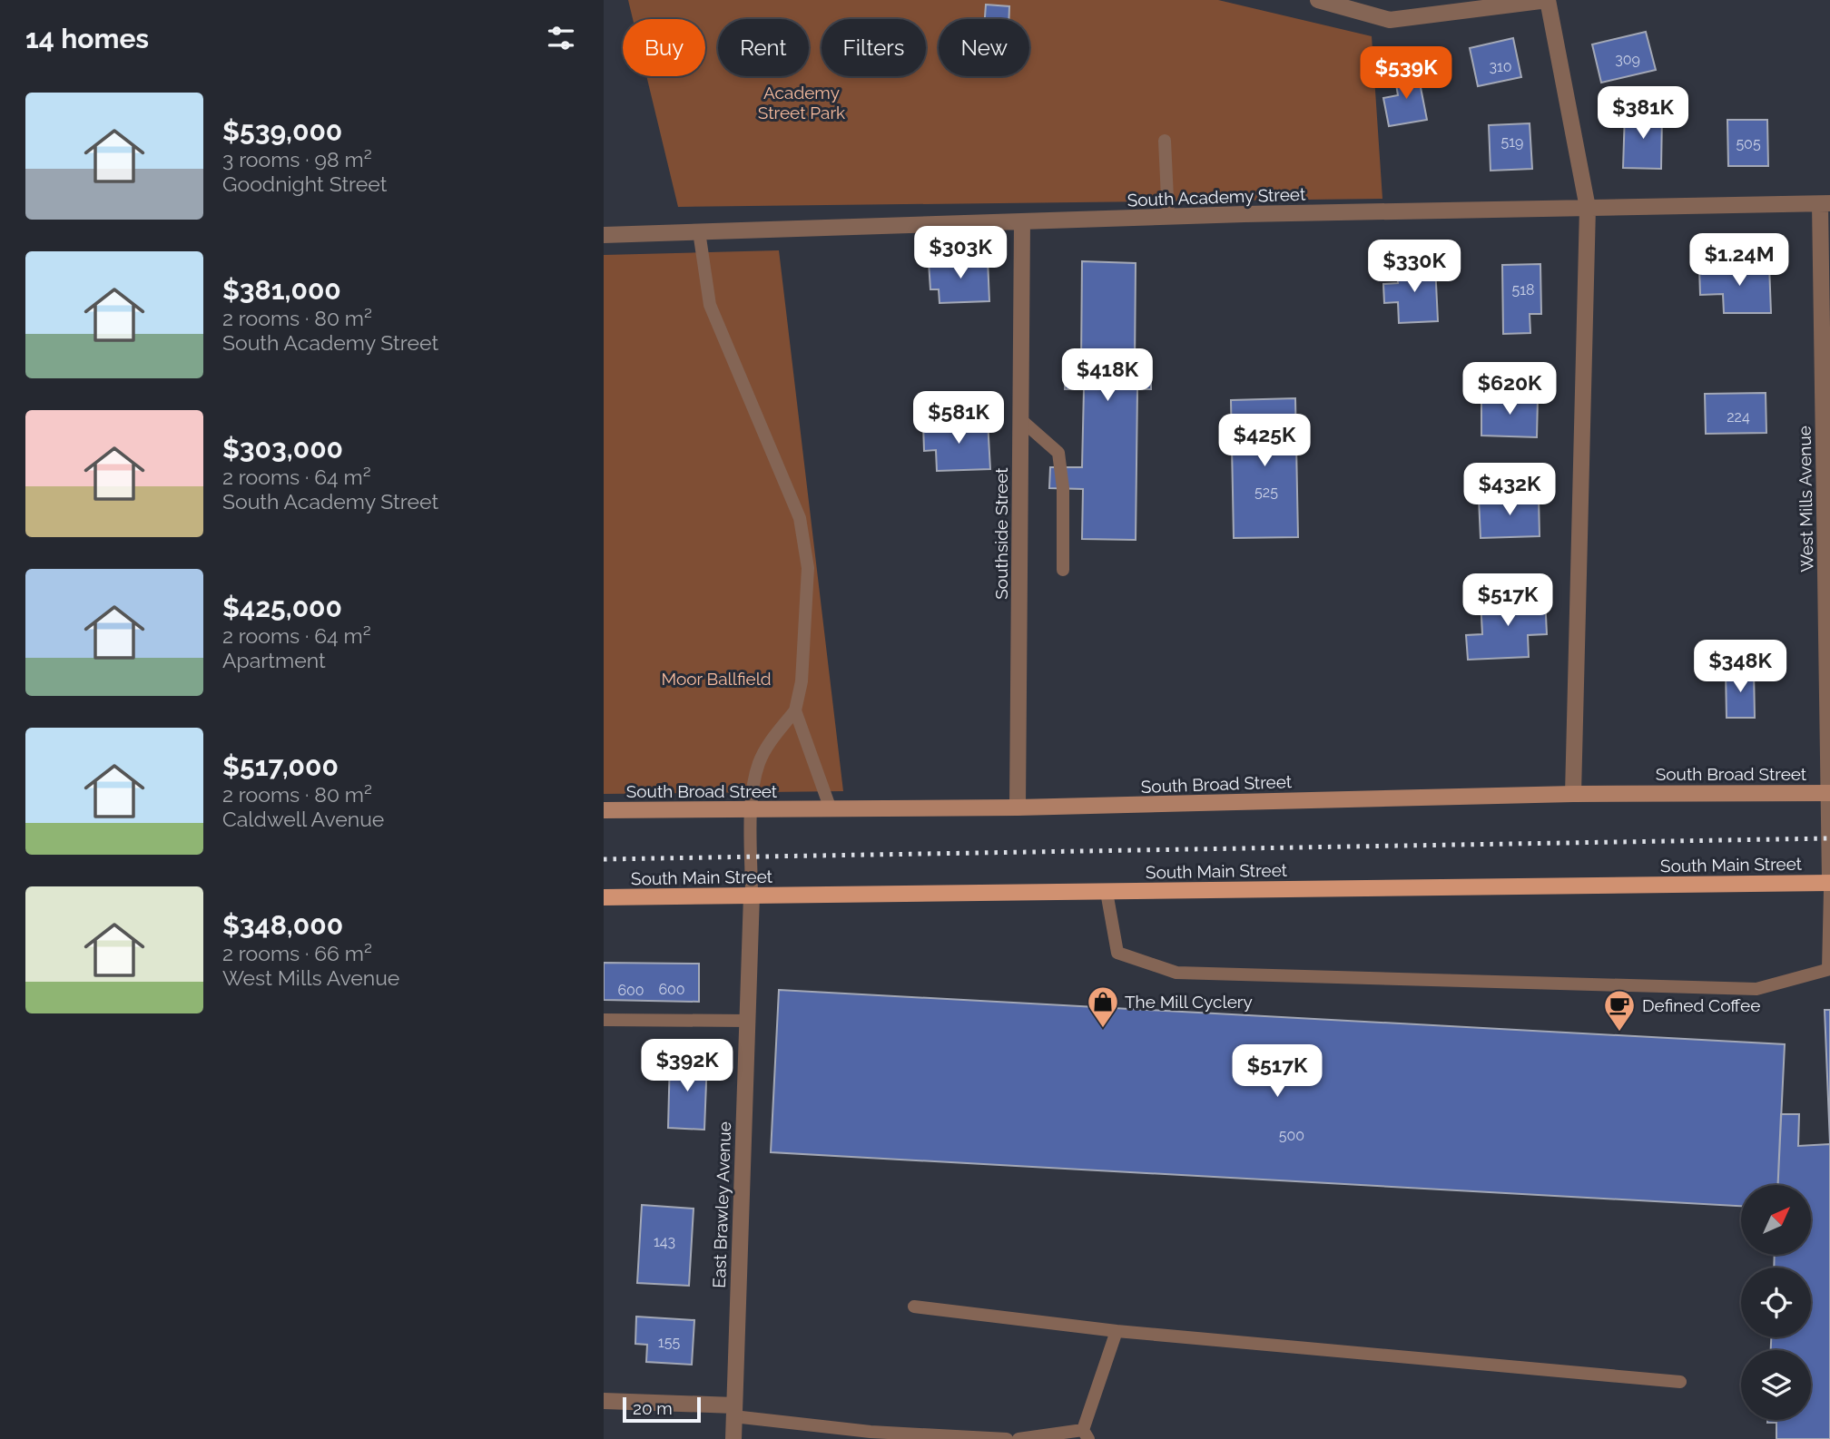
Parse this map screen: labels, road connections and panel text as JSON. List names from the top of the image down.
{
  "streets": {
    "main road": ["South Main Street"],
    "street": [
      "South Academy Street",
      "West Mills Avenue",
      "Southside Street",
      "South Broad Street",
      "East Brawley Avenue"
    ]
  },
  "crossings": [
    ["South Academy Street", "West Mills Avenue"],
    ["South Academy Street", "Southside Street"],
    ["West Mills Avenue", "South Broad Street"],
    ["West Mills Avenue", "South Main Street"],
    ["Southside Street", "South Broad Street"],
    ["South Main Street", "East Brawley Avenue"]
  ],
  "parks": ["Academy Street Park", "Moor Ballfield"],
  "places": {
    "shop": ["The Mill Cyclery"],
    "cafe": ["Defined Coffee"]
  },
  "house_numbers": [
    "309",
    "310",
    "519",
    "505",
    "518",
    "224",
    "525",
    "600",
    "600",
    "500",
    "143",
    "155"
  ],
  "scale_bar": "20 m",
  "north": "top right",
  "page": {
    "heading": "14 homes",
    "chip": [
      "Buy",
      "Rent",
      "Filters",
      "New"
    ],
    "price": [
      "$539K",
      "$381K",
      "$303K",
      "$1.24M",
      "$330K",
      "$418K",
      "$620K",
      "$581K",
      "$425K",
      "$432K",
      "$517K",
      "$348K",
      "$392K",
      "$517K"
    ],
    "list": [
      {
        "name": "$539,000",
        "note": "3 rooms · 98 m² · Goodnight Street"
      },
      {
        "name": "$381,000",
        "note": "2 rooms · 80 m² · South Academy Street"
      },
      {
        "name": "$303,000",
        "note": "2 rooms · 64 m² · South Academy Street"
      },
      {
        "name": "$425,000",
        "note": "2 rooms · 64 m² · Apartment"
      },
      {
        "name": "$517,000",
        "note": "2 rooms · 80 m² · Caldwell Avenue"
      },
      {
        "name": "$348,000",
        "note": "2 rooms · 66 m² · West Mills Avenue"
      }
    ],
    "scale": "20 m"
  }
}
